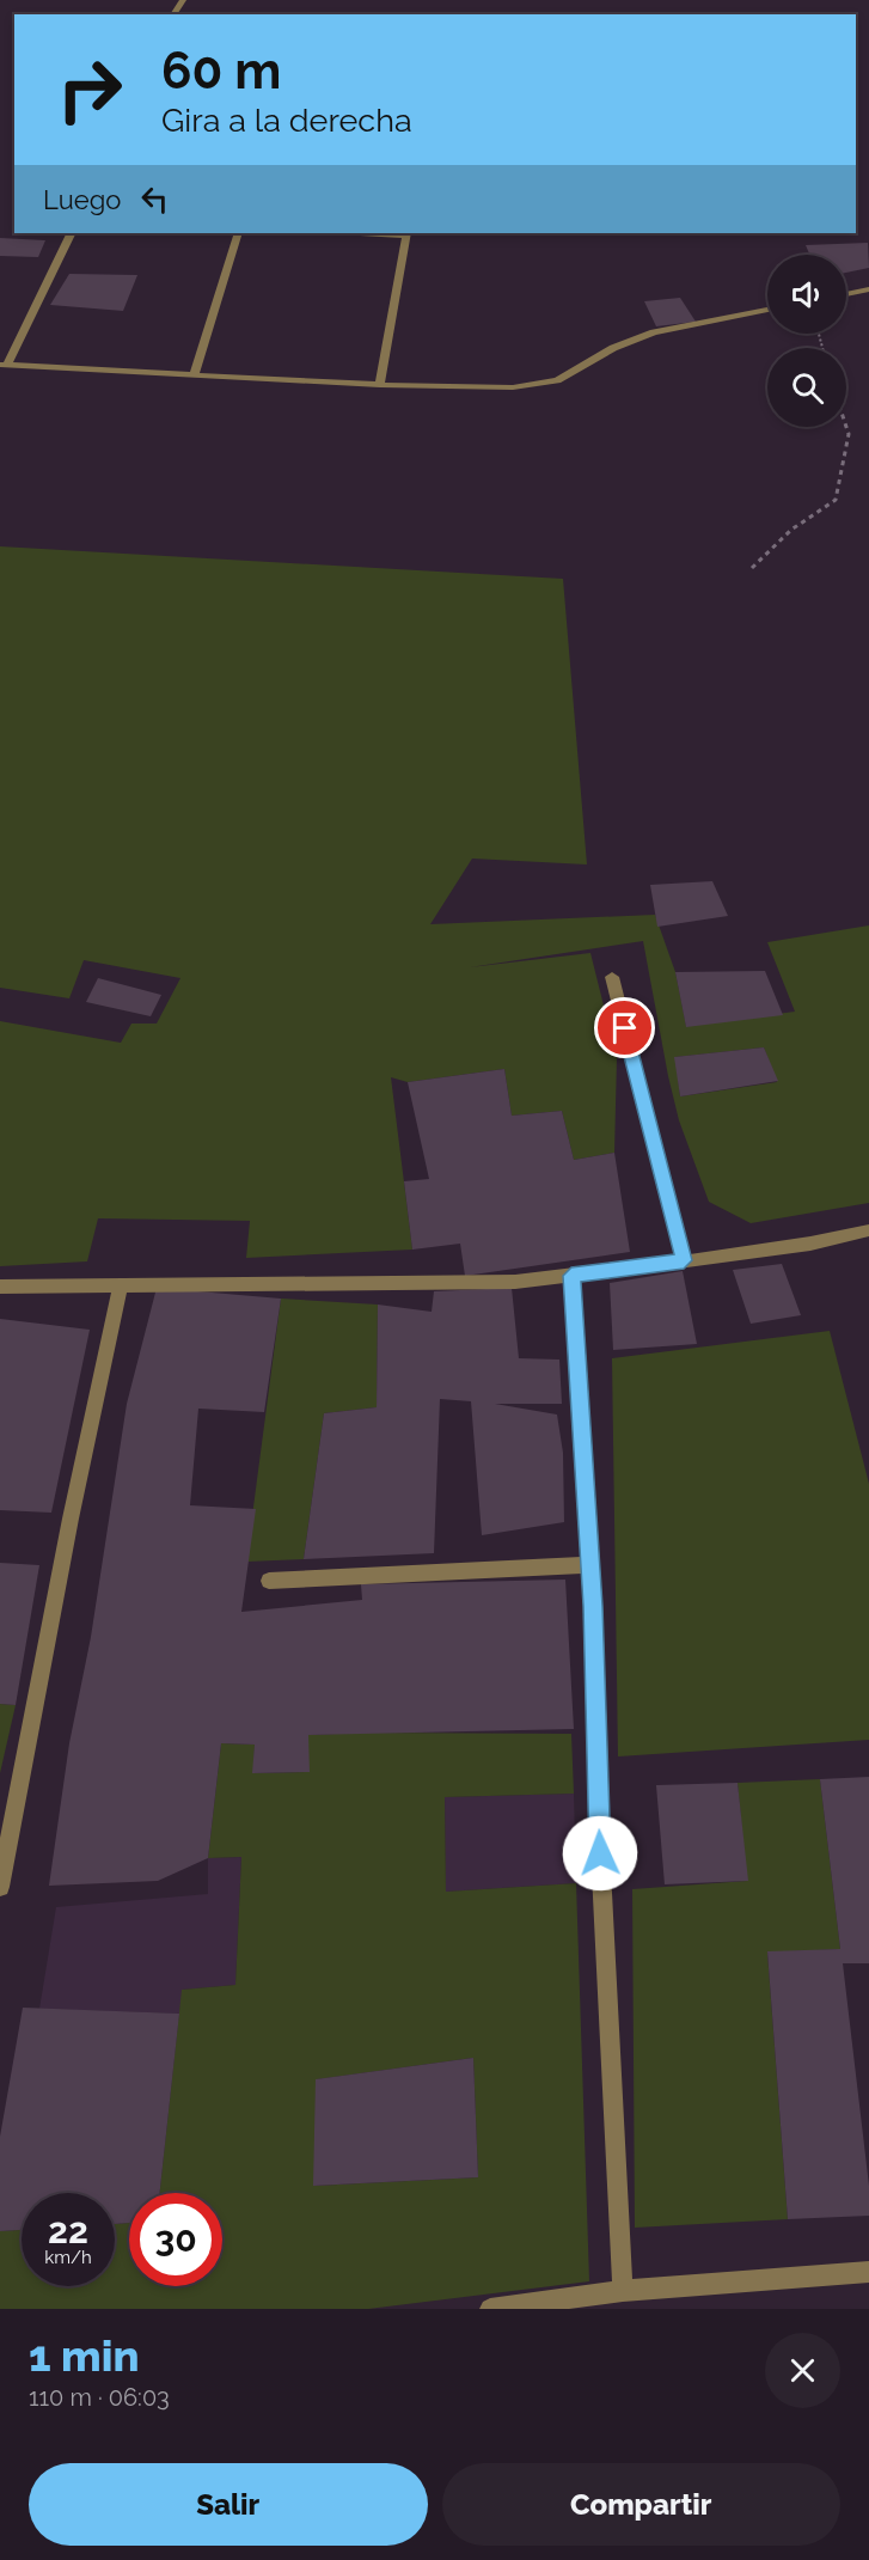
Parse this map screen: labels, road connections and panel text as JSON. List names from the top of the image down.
{
  "page": {
    "turn": ["60 m", "Gira a la derecha"],
    "then": "Luego",
    "speed": "22 km/h",
    "limit": "30",
    "heading": ["1 min", "110 m · 06:03"],
    "buttons": ["Salir", "Compartir"]
  }
}
